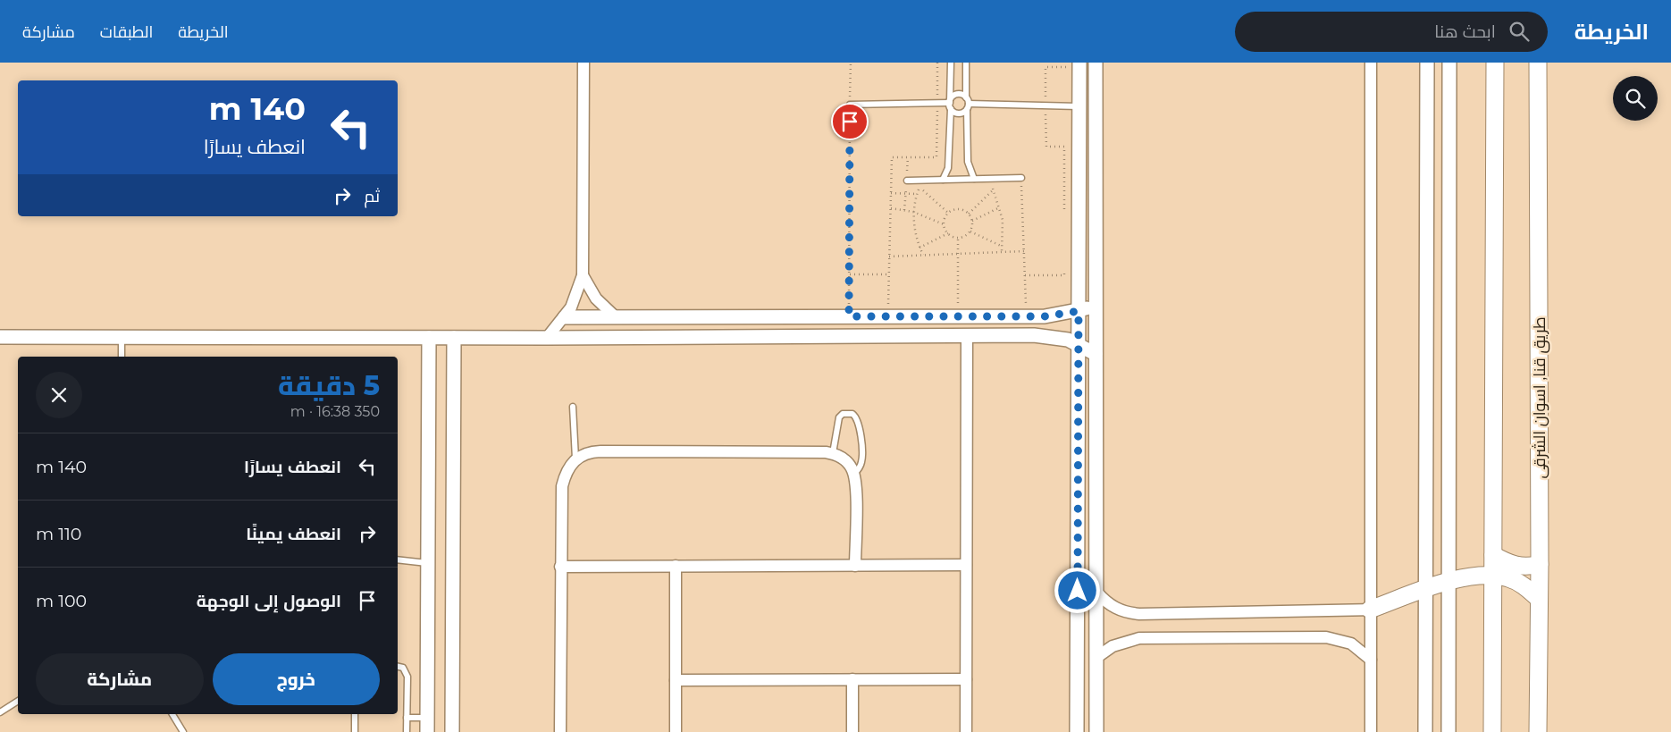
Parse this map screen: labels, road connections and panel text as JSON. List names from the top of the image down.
{
  "streets": {
    "main road": ["طريق قنا, اسوان الشرقى"]
  },
  "page": {
    "header": "الخريطة",
    "search": "ابحث هنا",
    "nav": ["الخريطة", "الطبقات", "مشاركة"],
    "turn": ["140 m", "انعطف يسارًا"],
    "then": "ثم",
    "heading": ["5 دقيقة", "350 m · 16:38"],
    "list": [
      {
        "name": "انعطف يسارًا",
        "value": "140 m"
      },
      {
        "name": "انعطف يمينًا",
        "value": "110 m"
      },
      {
        "name": "الوصول إلى الوجهة",
        "value": "100 m"
      }
    ],
    "buttons": ["خروج", "مشاركة"]
  }
}
